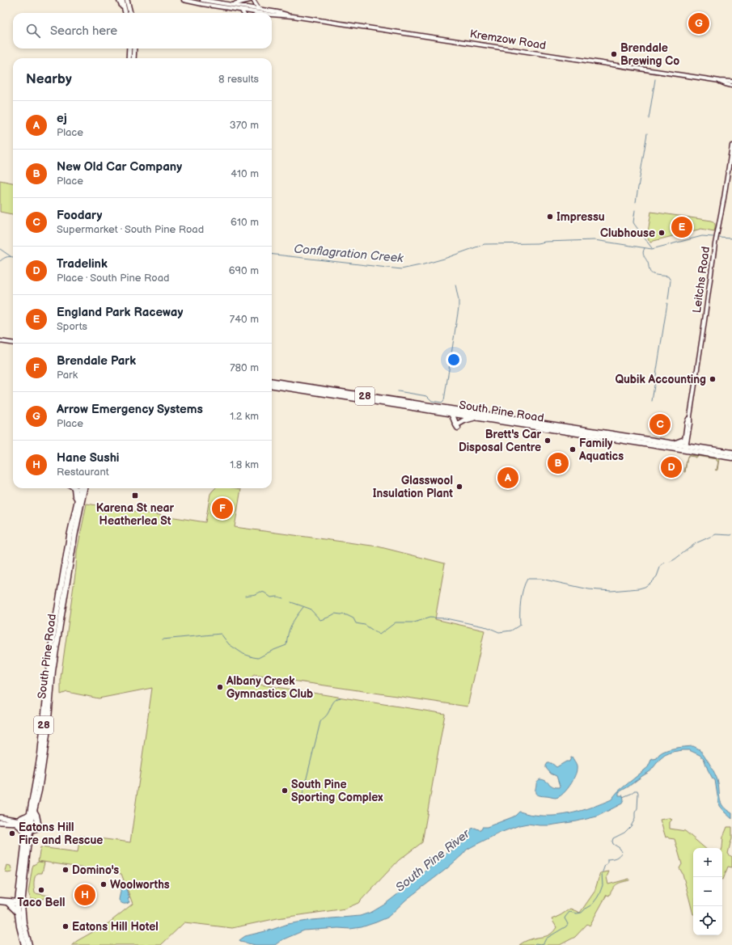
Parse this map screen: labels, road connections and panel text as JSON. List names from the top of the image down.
{
  "streets": {
    "highway": ["28", "South Pine Road"],
    "street": ["Kremzow Road", "Leitchs Road"]
  },
  "crossings": [
    ["Leitchs Road", "South Pine Road"]
  ],
  "water": ["Conflagration Creek", "South Pine River"],
  "places": {
    "other": [
      "Brendale Brewing Co",
      "Impressu",
      "Clubhouse",
      "Qubik Accounting",
      "Brett's Car Disposal Centre",
      "Family Aquatics",
      "Glasswool Insulation Plant",
      "Albany Creek Gymnastics Club",
      "South Pine Sporting Complex",
      "Eatons Hill Fire and Rescue",
      "Domino's",
      "Woolworths",
      "Taco Bell",
      "Eatons Hill Hotel"
    ],
    "transit": ["Karena St near Heatherlea St"]
  },
  "page": {
    "pins": [
      "G",
      "E",
      "C",
      "B",
      "D",
      "A",
      "F",
      "H"
    ],
    "search": "Search here",
    "heading": ["Nearby", "8 results"],
    "list": [
      {
        "mark": "A",
        "name": "ej",
        "note": "Place",
        "value": "370 m"
      },
      {
        "mark": "B",
        "name": "New Old Car Company",
        "note": "Place",
        "value": "410 m"
      },
      {
        "mark": "C",
        "name": "Foodary",
        "note": "Supermarket · South Pine Road",
        "value": "610 m"
      },
      {
        "mark": "D",
        "name": "Tradelink",
        "note": "Place · South Pine Road",
        "value": "690 m"
      },
      {
        "mark": "E",
        "name": "England Park Raceway",
        "note": "Sports",
        "value": "740 m"
      },
      {
        "mark": "F",
        "name": "Brendale Park",
        "note": "Park",
        "value": "780 m"
      },
      {
        "mark": "G",
        "name": "Arrow Emergency Systems",
        "note": "Place",
        "value": "1.2 km"
      },
      {
        "mark": "H",
        "name": "Hane Sushi",
        "note": "Restaurant",
        "value": "1.8 km"
      }
    ],
    "map_buttons": ["+", "−"]
  }
}
